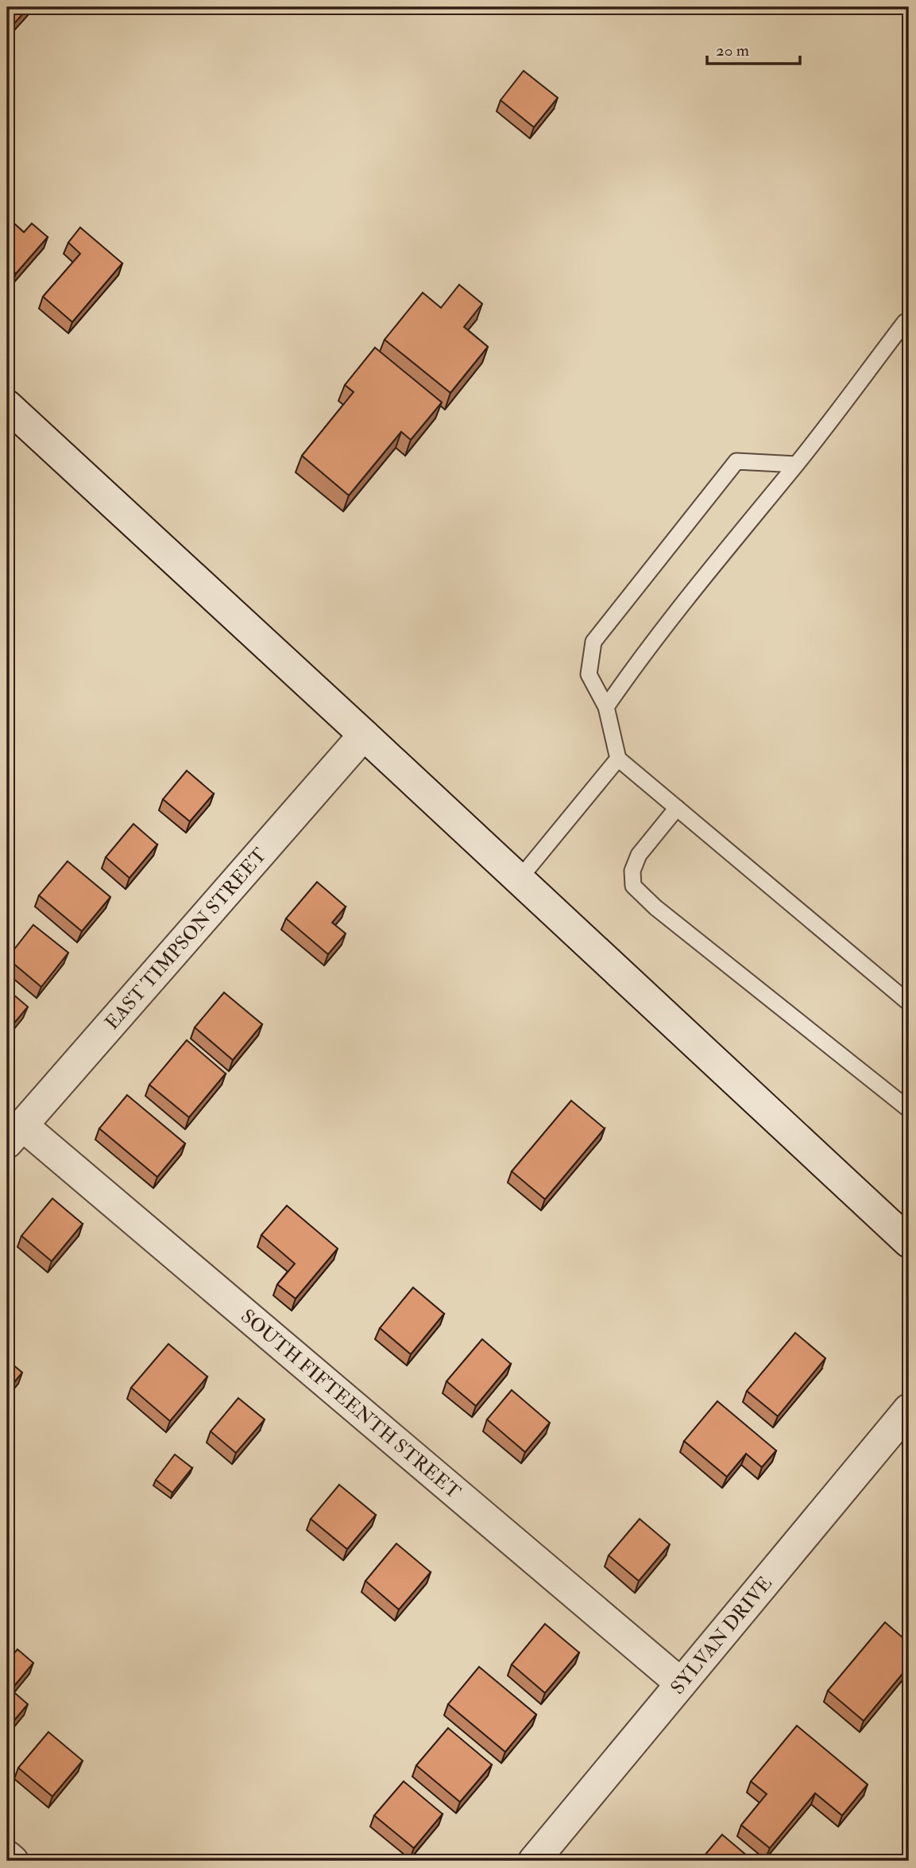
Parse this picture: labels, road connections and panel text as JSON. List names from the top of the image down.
{
  "streets": {
    "street": ["EAST TIMPSON STREET", "SOUTH FIFTEENTH STREET", "SYLVAN DRIVE"]
  },
  "crossings": [
    ["EAST TIMPSON STREET", "SOUTH FIFTEENTH STREET"],
    ["SOUTH FIFTEENTH STREET", "SYLVAN DRIVE"]
  ],
  "scale_bar": "20 m"
}
